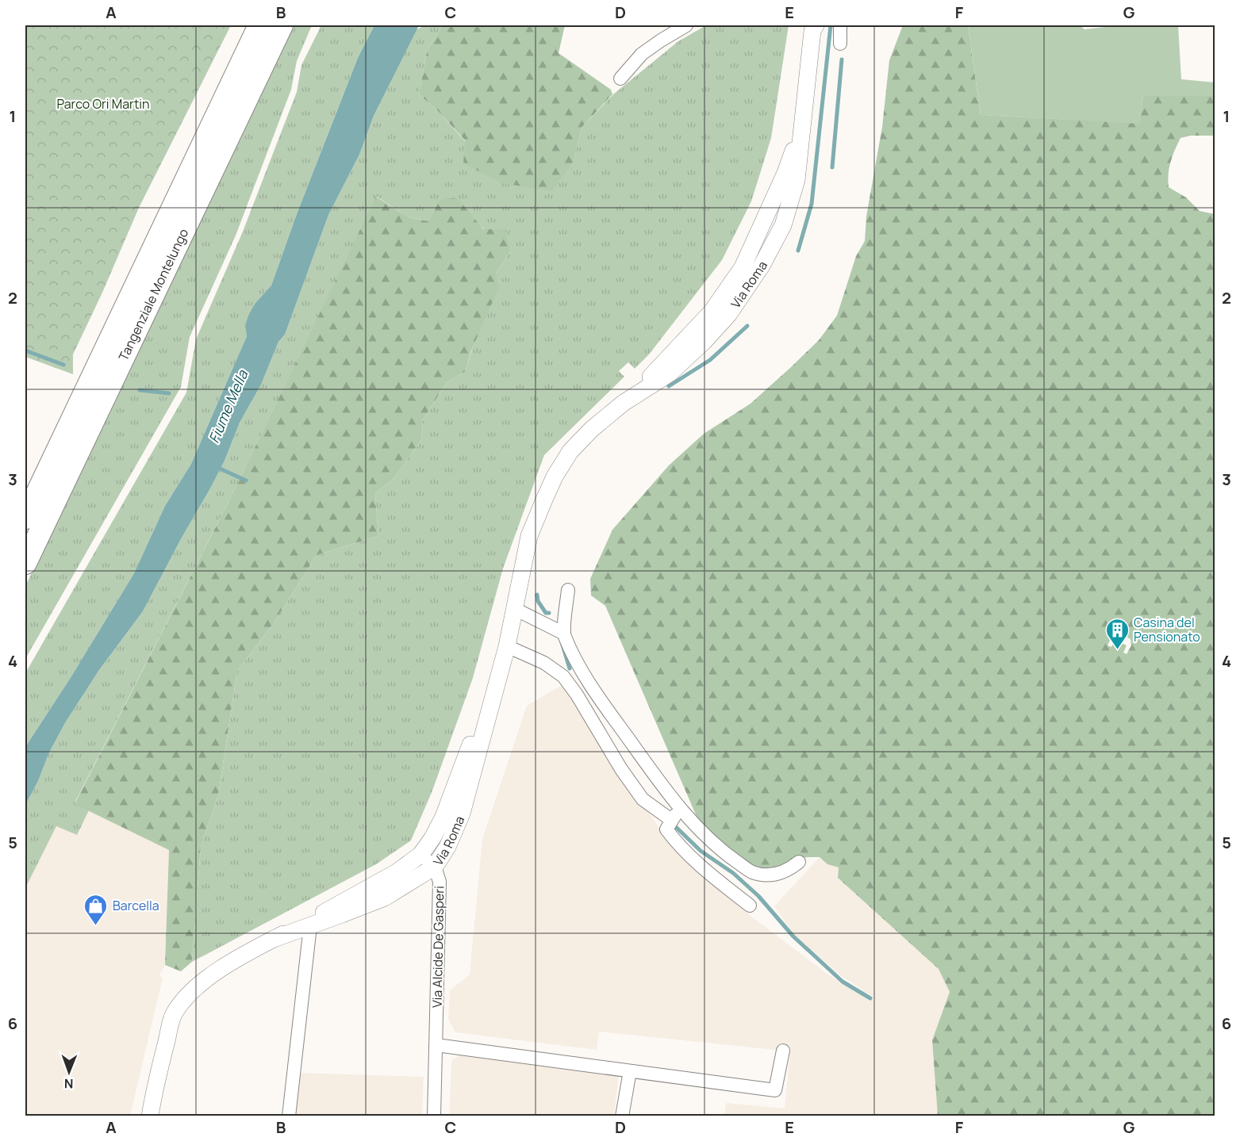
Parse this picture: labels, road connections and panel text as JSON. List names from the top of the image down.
{
  "streets": {
    "highway": ["Tangenziale Montelungo"],
    "street": ["Via Roma", "Via Alcide De Gasperi"]
  },
  "crossings": [
    ["Via Roma", "Via Alcide De Gasperi"]
  ],
  "water": ["Fiume Mella"],
  "parks": ["Parco Ori Martin"],
  "places": {
    "building": ["Casina del Pensionato"],
    "shop": ["Barcella"]
  },
  "north": "bottom",
  "grid": {
    "columns": [
      "A",
      "B",
      "C",
      "D",
      "E",
      "F",
      "G"
    ],
    "rows": [
      "1",
      "2",
      "3",
      "4",
      "5",
      "6"
    ]
  }
}
